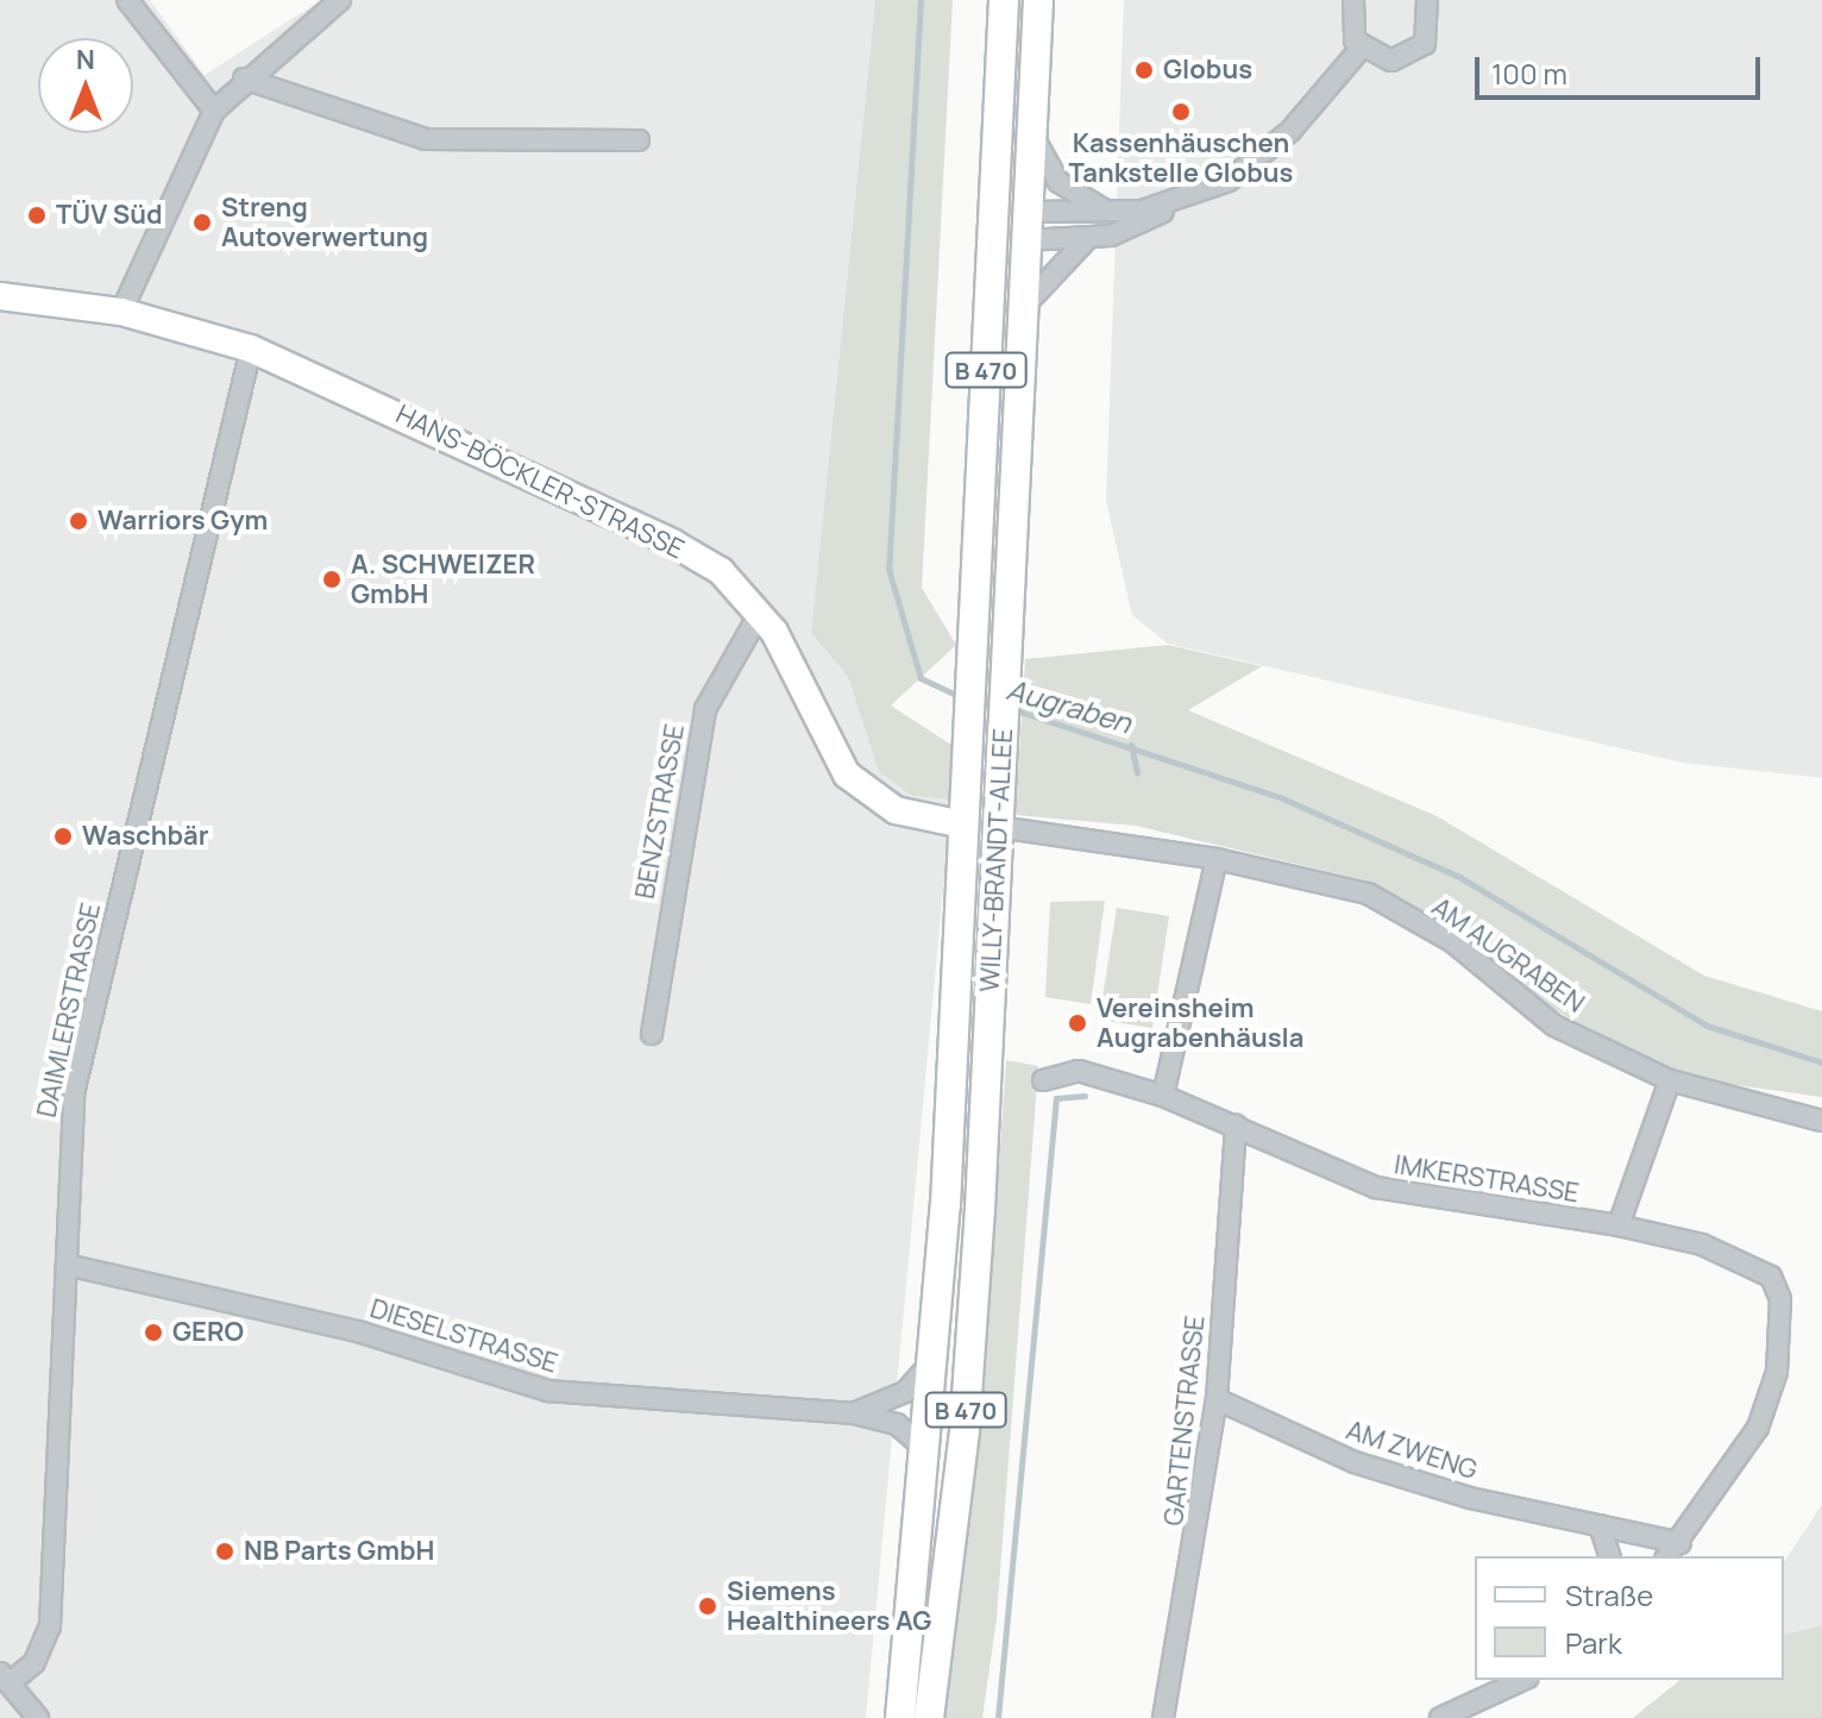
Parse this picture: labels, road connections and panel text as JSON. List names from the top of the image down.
{
  "streets": {
    "main road": ["B 470", "WILLY-BRANDT-ALLEE"],
    "street": [
      "HANS-BÖCKLER-STRASSE",
      "BENZSTRASSE",
      "AM AUGRABEN",
      "DAIMLERSTRASSE",
      "IMKERSTRASSE",
      "DIESELSTRASSE",
      "GARTENSTRASSE",
      "AM ZWENG"
    ]
  },
  "crossings": [
    ["HANS-BÖCKLER-STRASSE", "BENZSTRASSE"],
    ["HANS-BÖCKLER-STRASSE", "WILLY-BRANDT-ALLEE"],
    ["HANS-BÖCKLER-STRASSE", "DAIMLERSTRASSE"],
    ["WILLY-BRANDT-ALLEE", "AM AUGRABEN"],
    ["WILLY-BRANDT-ALLEE", "DIESELSTRASSE"],
    ["DAIMLERSTRASSE", "DIESELSTRASSE"],
    ["IMKERSTRASSE", "GARTENSTRASSE"],
    ["IMKERSTRASSE", "AM ZWENG"],
    ["GARTENSTRASSE", "AM ZWENG"]
  ],
  "water": ["Augraben"],
  "places": [
    "Globus",
    "Kassenhäuschen Tankstelle Globus",
    "TÜV Süd",
    "Streng Autoverwertung",
    "Warriors Gym",
    "A. SCHWEIZER GmbH",
    "Waschbär",
    "Vereinsheim Augrabenhäusla",
    "GERO",
    "NB Parts GmbH",
    "Siemens Healthineers AG"
  ],
  "legend": ["Straße", "Park"],
  "scale_bar": "100 m",
  "north": "top"
}
